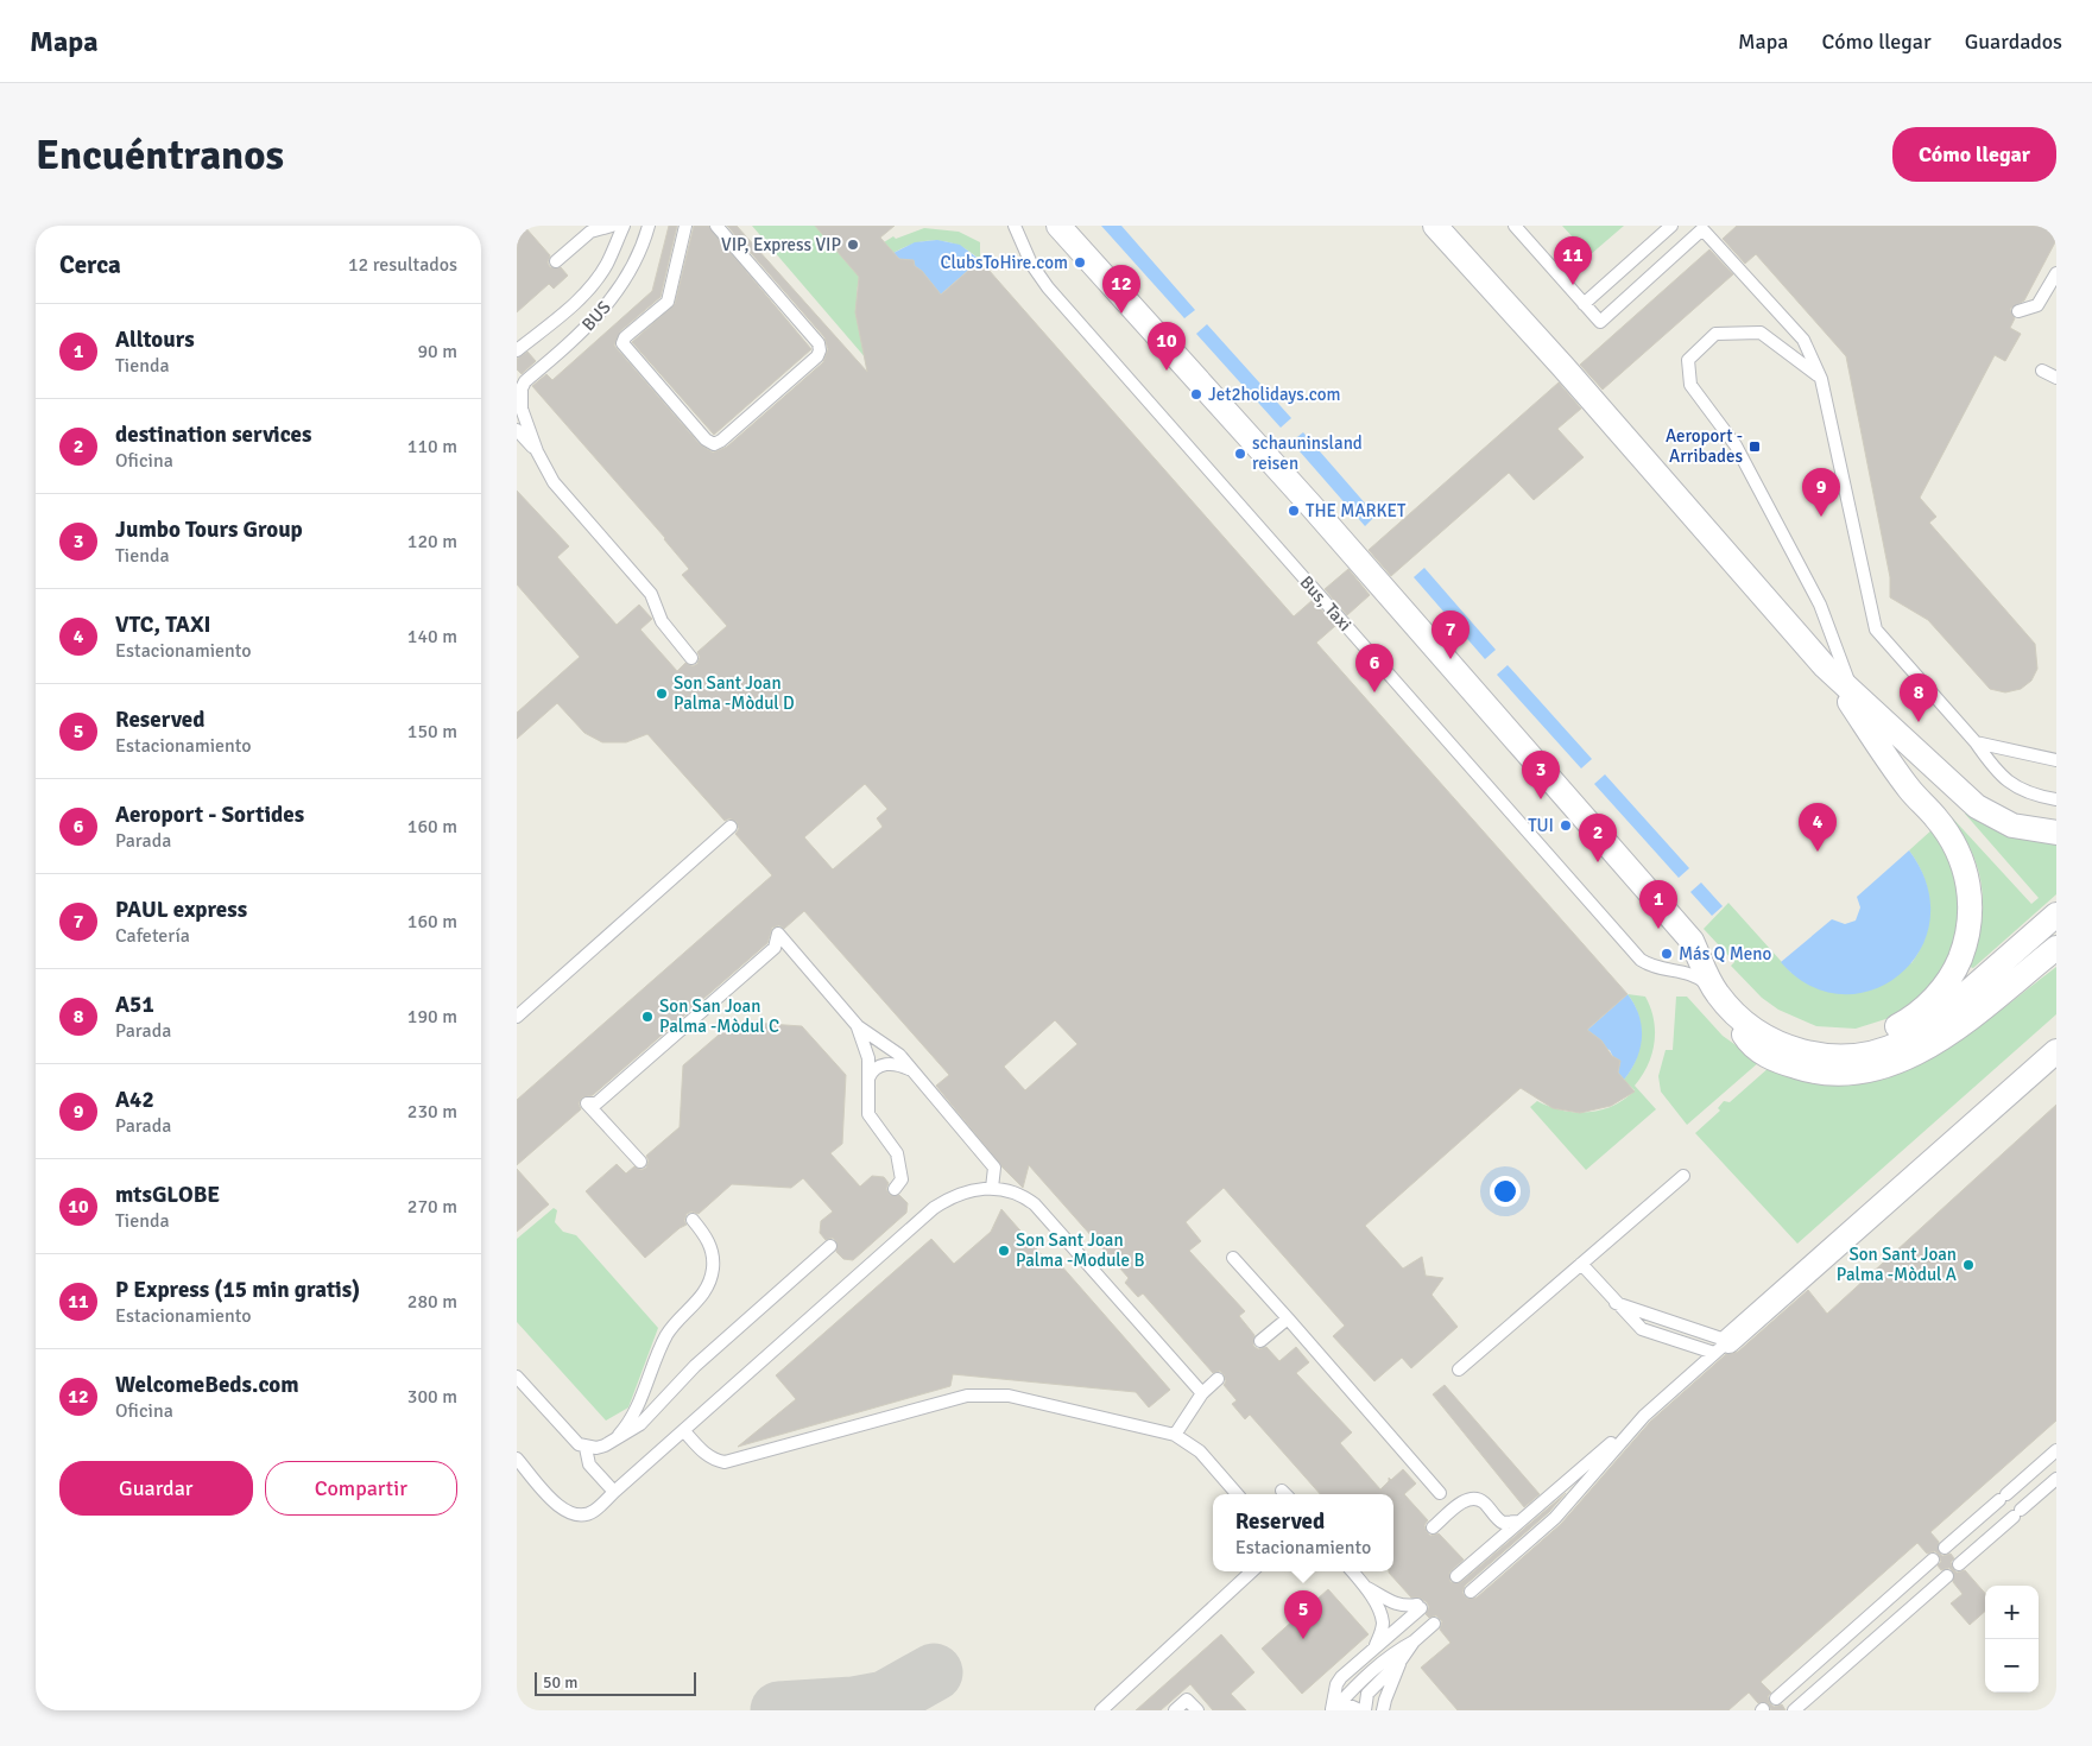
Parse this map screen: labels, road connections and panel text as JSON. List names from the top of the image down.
{
  "streets": {
    "lane": ["BUS", "Bus, Taxi"]
  },
  "places": {
    "other": [
      "VIP, Express VIP",
      "ClubsToHire.com",
      "Jet2holidays.com",
      "schauninsland reisen",
      "THE MARKET",
      "Son Sant Joan Palma -Mòdul D",
      "TUI",
      "Más Q Meno",
      "Son San Joan Palma -Mòdul C",
      "Son Sant Joan Palma -Module B",
      "Son Sant Joan Palma -Mòdul A"
    ],
    "transit": ["Aeroport - Arribades"]
  },
  "scale_bar": "50 m",
  "page": {
    "header": "Mapa",
    "nav": ["Mapa", "Cómo llegar", "Guardados"],
    "buttons": [
      "Cómo llegar",
      ["Guardar", "Compartir"]
    ],
    "title": "Encuéntranos",
    "heading": ["Cerca", "12 resultados"],
    "pins": [
      "11",
      "12",
      "10",
      "9",
      "7",
      "6",
      "8",
      "3",
      "4",
      "2",
      "1",
      "5"
    ],
    "list": [
      {
        "mark": "1",
        "name": "Alltours",
        "note": "Tienda",
        "value": "90 m"
      },
      {
        "mark": "2",
        "name": "destination services",
        "note": "Oficina",
        "value": "110 m"
      },
      {
        "mark": "3",
        "name": "Jumbo Tours Group",
        "note": "Tienda",
        "value": "120 m"
      },
      {
        "mark": "4",
        "name": "VTC, TAXI",
        "note": "Estacionamiento",
        "value": "140 m"
      },
      {
        "mark": "5",
        "name": "Reserved",
        "note": "Estacionamiento",
        "value": "150 m"
      },
      {
        "mark": "6",
        "name": "Aeroport - Sortides",
        "note": "Parada",
        "value": "160 m"
      },
      {
        "mark": "7",
        "name": "PAUL express",
        "note": "Cafetería",
        "value": "160 m"
      },
      {
        "mark": "8",
        "name": "A51",
        "note": "Parada",
        "value": "190 m"
      },
      {
        "mark": "9",
        "name": "A42",
        "note": "Parada",
        "value": "230 m"
      },
      {
        "mark": "10",
        "name": "mtsGLOBE",
        "note": "Tienda",
        "value": "270 m"
      },
      {
        "mark": "11",
        "name": "P Express (15 min gratis)",
        "note": "Estacionamiento",
        "value": "280 m"
      },
      {
        "mark": "12",
        "name": "WelcomeBeds.com",
        "note": "Oficina",
        "value": "300 m"
      }
    ],
    "popup": ["Reserved", "Estacionamiento"],
    "map_buttons": ["+", "−"],
    "scale": "50 m"
  }
}
